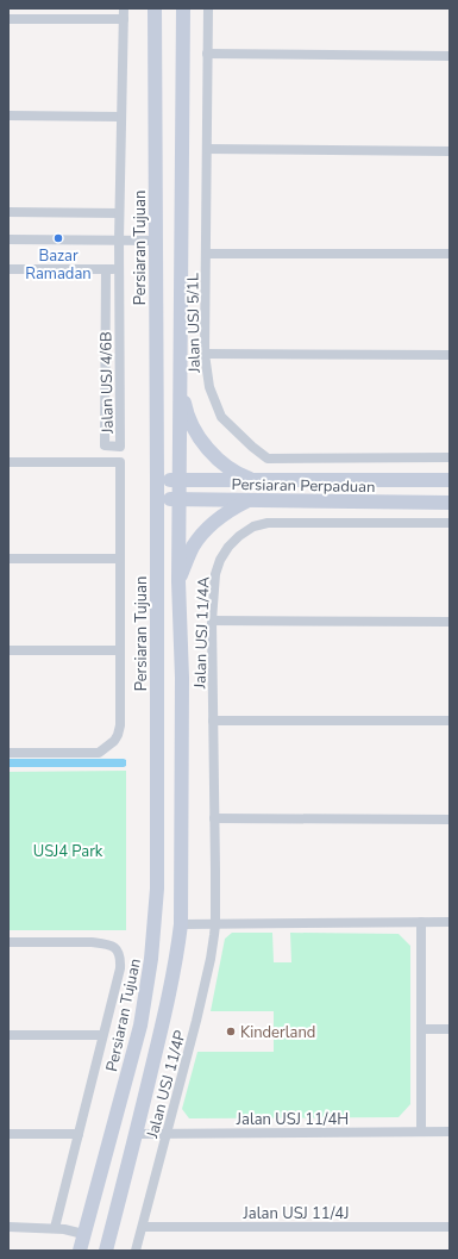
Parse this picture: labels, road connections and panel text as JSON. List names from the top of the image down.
{
  "streets": {
    "main road": ["Persiaran Tujuan", "Persiaran Perpaduan"],
    "street": [
      "Jalan USJ 5/1L",
      "Jalan USJ 4/6B",
      "Jalan USJ 11/4A",
      "Jalan USJ 11/4P",
      "Jalan USJ 11/4H",
      "Jalan USJ 11/4J"
    ]
  },
  "crossings": [
    ["Persiaran Tujuan", "Persiaran Perpaduan"],
    ["Jalan USJ 11/4A", "Jalan USJ 11/4P"],
    ["Jalan USJ 11/4P", "Jalan USJ 11/4H"],
    ["Jalan USJ 11/4P", "Jalan USJ 11/4J"]
  ],
  "parks": ["USJ4 Park"],
  "places": ["Bazar Ramadan", "Kinderland"]
}
